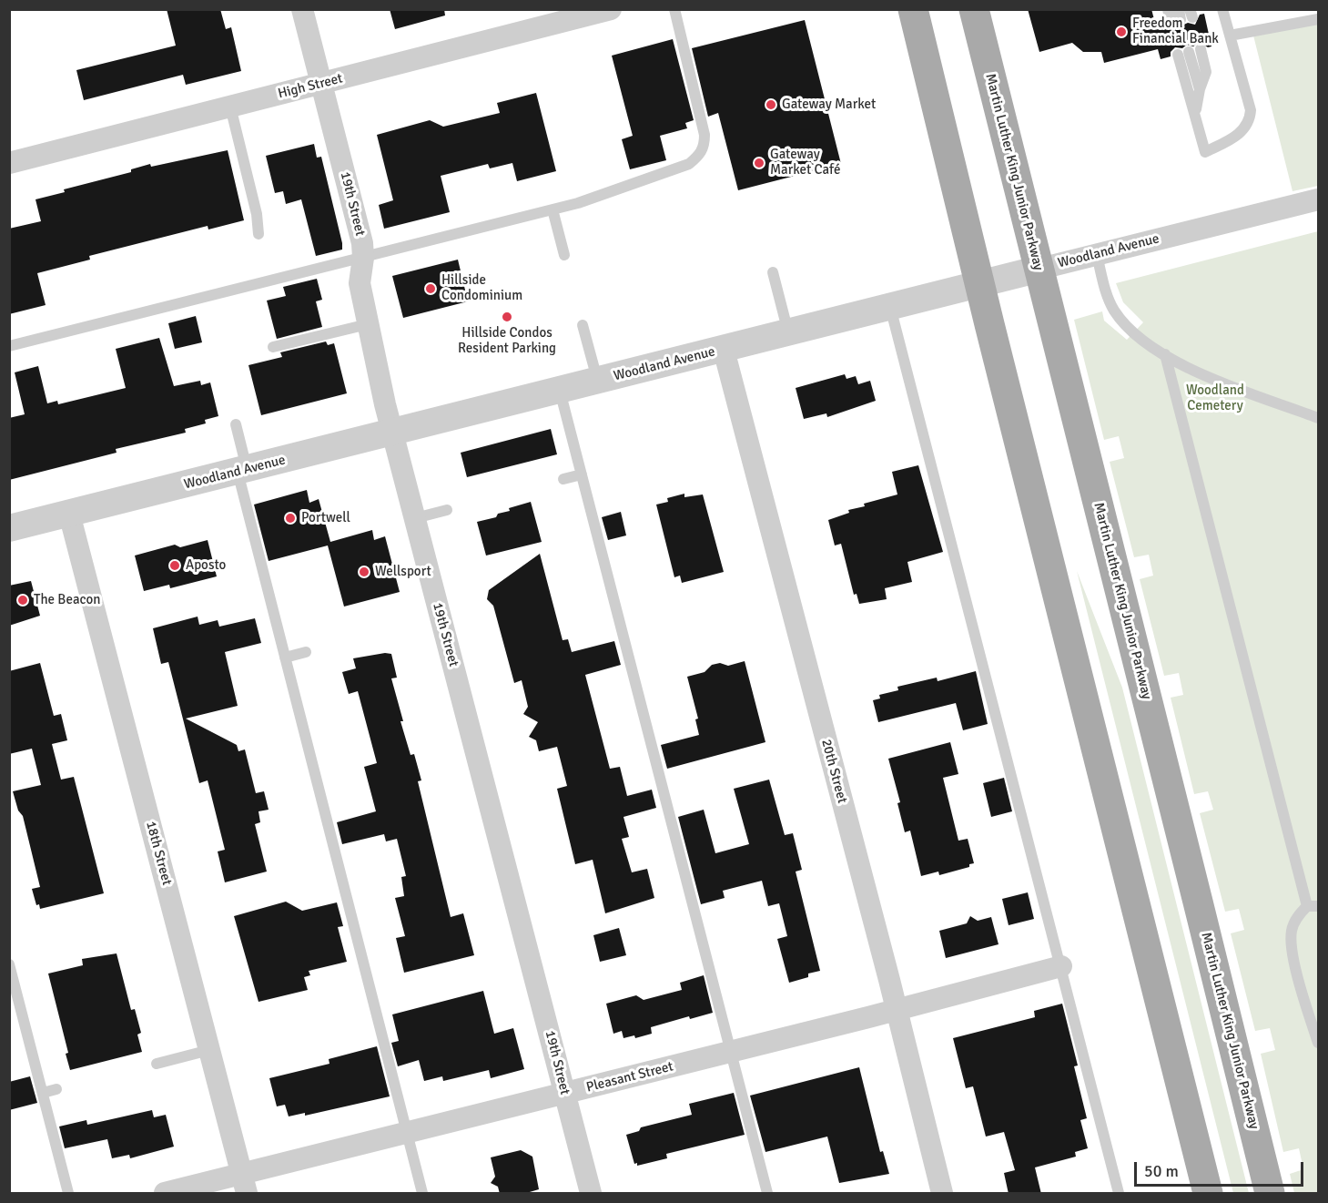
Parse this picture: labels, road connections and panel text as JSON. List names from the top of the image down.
{
  "streets": {
    "main road": ["Martin Luther King Junior Parkway"],
    "street": [
      "High Street",
      "19th Street",
      "Woodland Avenue",
      "20th Street",
      "18th Street",
      "Pleasant Street"
    ]
  },
  "crossings": [
    ["High Street", "19th Street"],
    ["Martin Luther King Junior Parkway", "Woodland Avenue"],
    ["19th Street", "Woodland Avenue"],
    ["19th Street", "Pleasant Street"],
    ["Woodland Avenue", "20th Street"],
    ["Woodland Avenue", "18th Street"],
    ["20th Street", "Pleasant Street"],
    ["18th Street", "Pleasant Street"]
  ],
  "parks": ["Woodland Cemetery"],
  "places": [
    "Freedom Financial Bank",
    "Gateway Market",
    "Gateway Market Café",
    "Hillside Condominium",
    "Hillside Condos Resident Parking",
    "Portwell",
    "Aposto",
    "Wellsport",
    "The Beacon"
  ],
  "scale_bar": "50 m"
}
